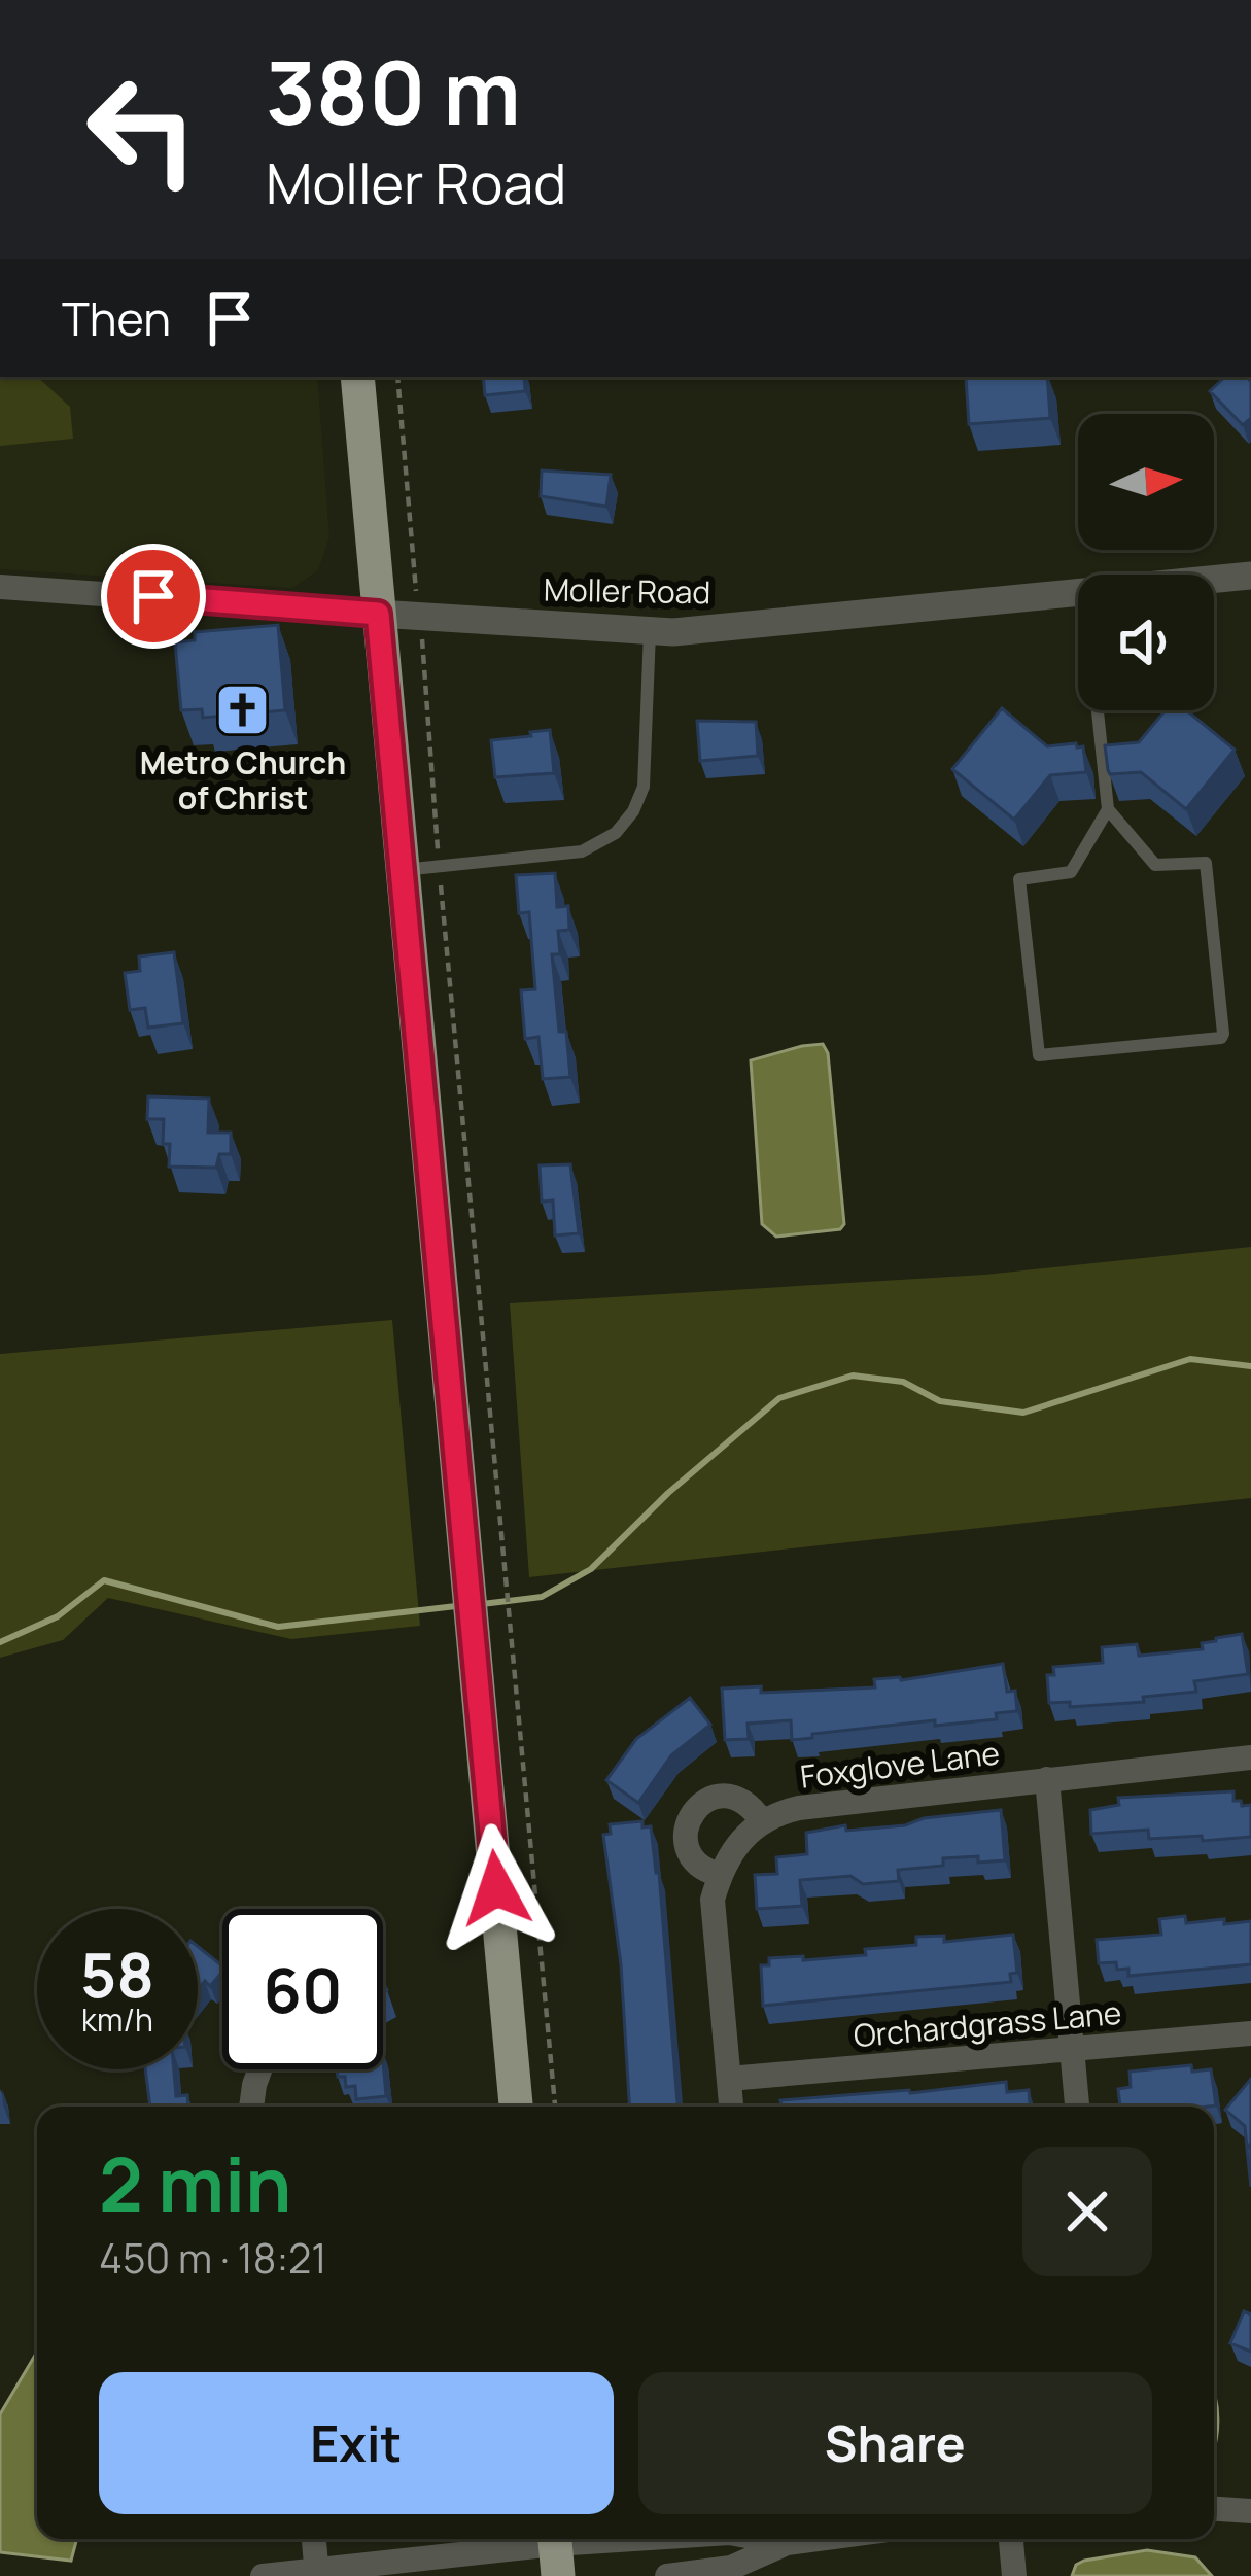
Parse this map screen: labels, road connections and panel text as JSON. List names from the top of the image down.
{
  "streets": {
    "street": ["Moller Road", "Foxglove Lane", "Orchardgrass Lane"]
  },
  "places": {
    "church": ["Metro Church of Christ"]
  },
  "north": "right",
  "page": {
    "turn": ["380 m", "Moller Road"],
    "then": "Then",
    "speed": "58 km/h",
    "limit": "60",
    "heading": ["2 min", "450 m · 18:21"],
    "buttons": ["Exit", "Share"]
  }
}
